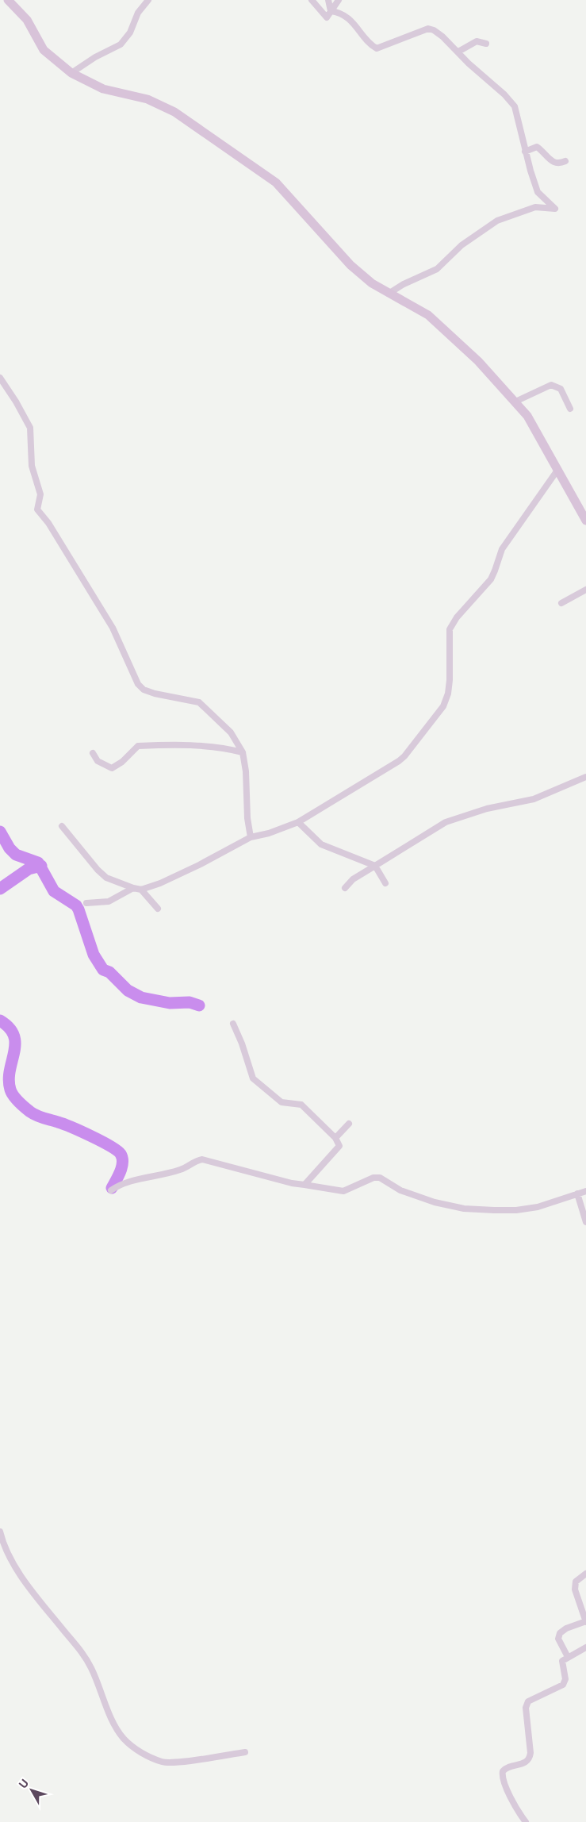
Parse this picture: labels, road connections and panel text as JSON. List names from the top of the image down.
{
  "north": "top left"
}
